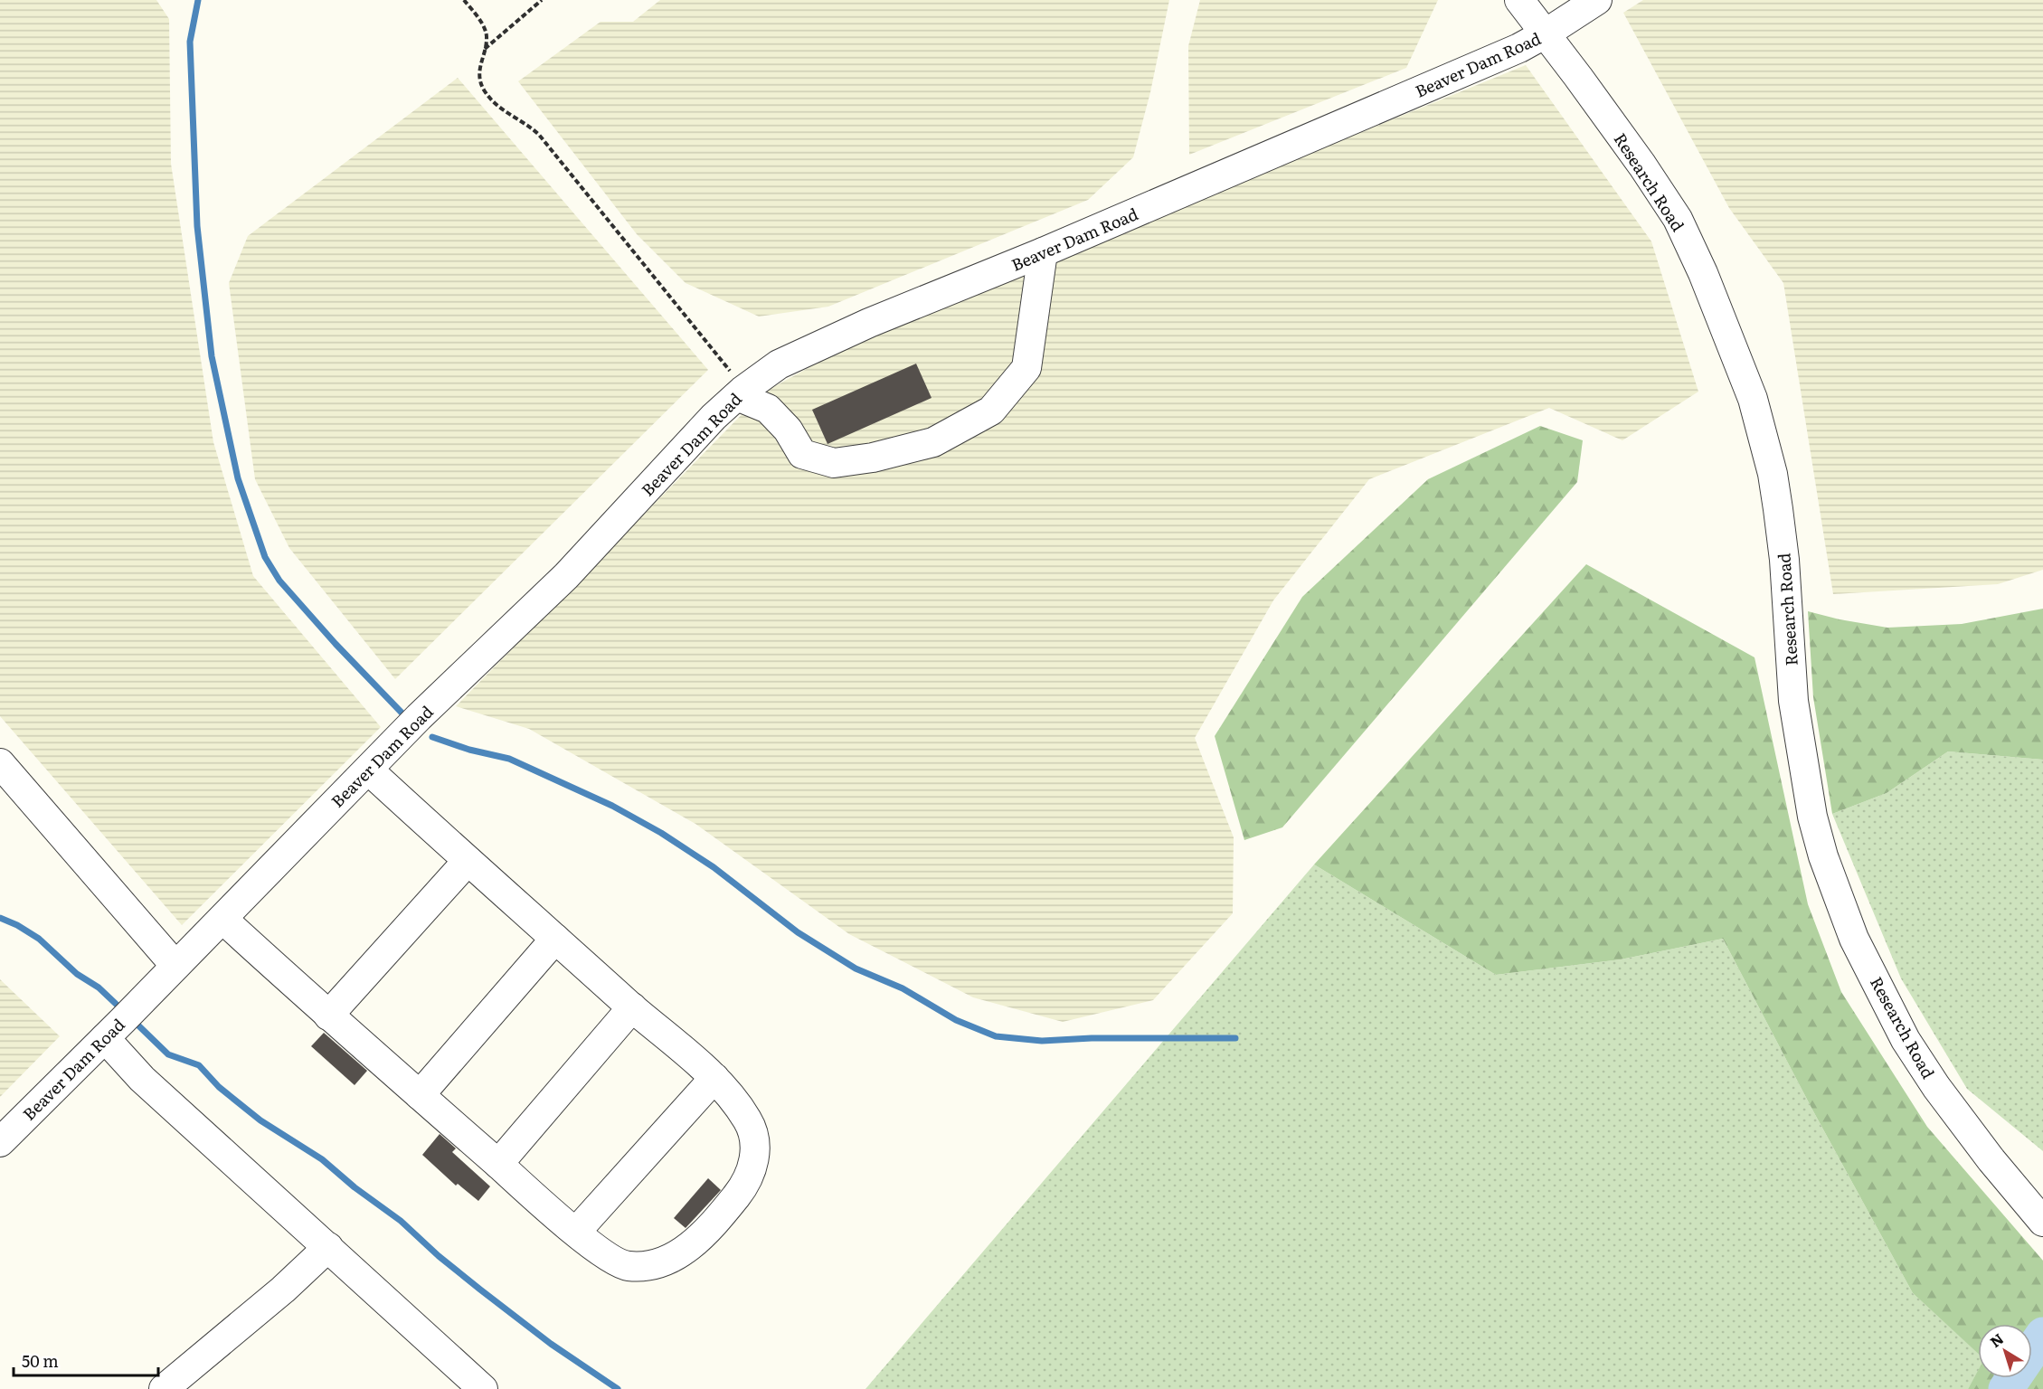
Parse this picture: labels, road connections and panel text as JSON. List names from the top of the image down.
{
  "streets": {
    "street": ["Beaver Dam Road", "Research Road"]
  },
  "crossings": [
    ["Beaver Dam Road", "Research Road"]
  ],
  "scale_bar": "50 m",
  "north": "top left"
}
